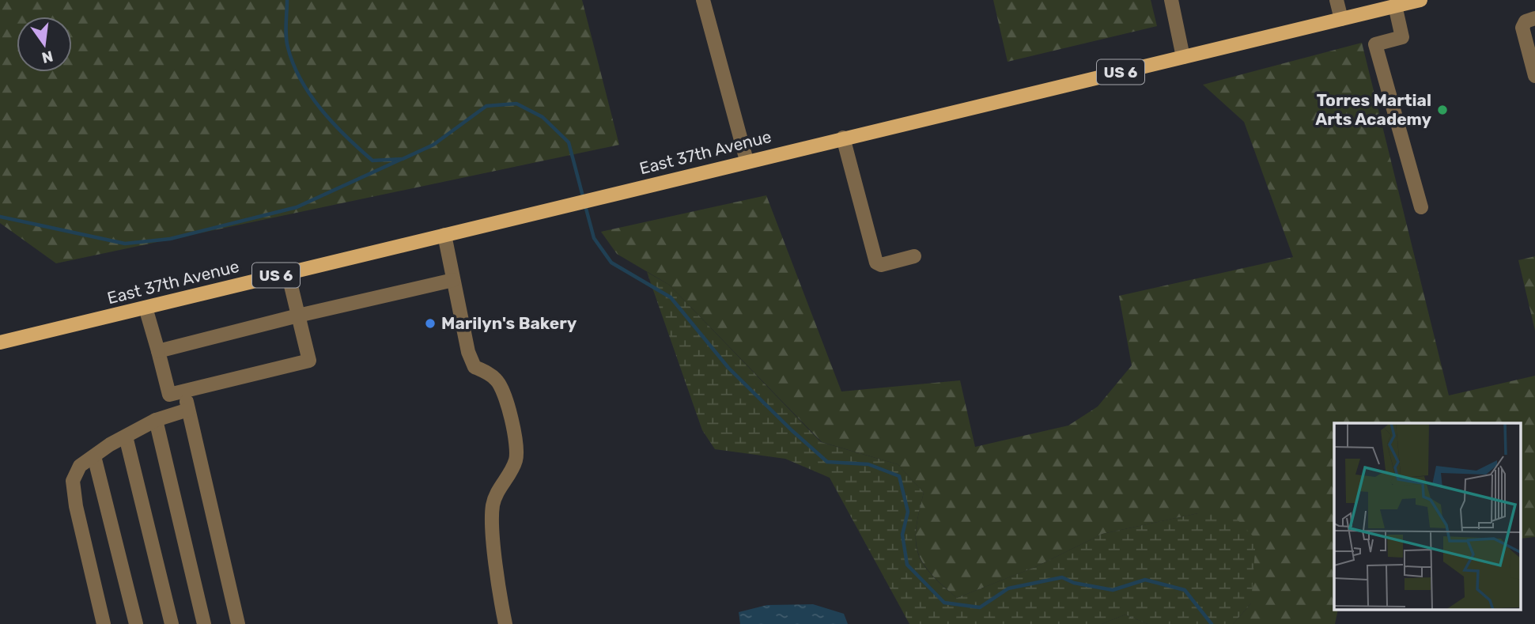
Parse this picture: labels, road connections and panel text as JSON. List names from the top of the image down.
{
  "streets": {
    "main road": ["US 6", "East 37th Avenue"]
  },
  "places": ["Torres Martial Arts Academy", "Marilyn's Bakery"],
  "north": "bottom"
}
